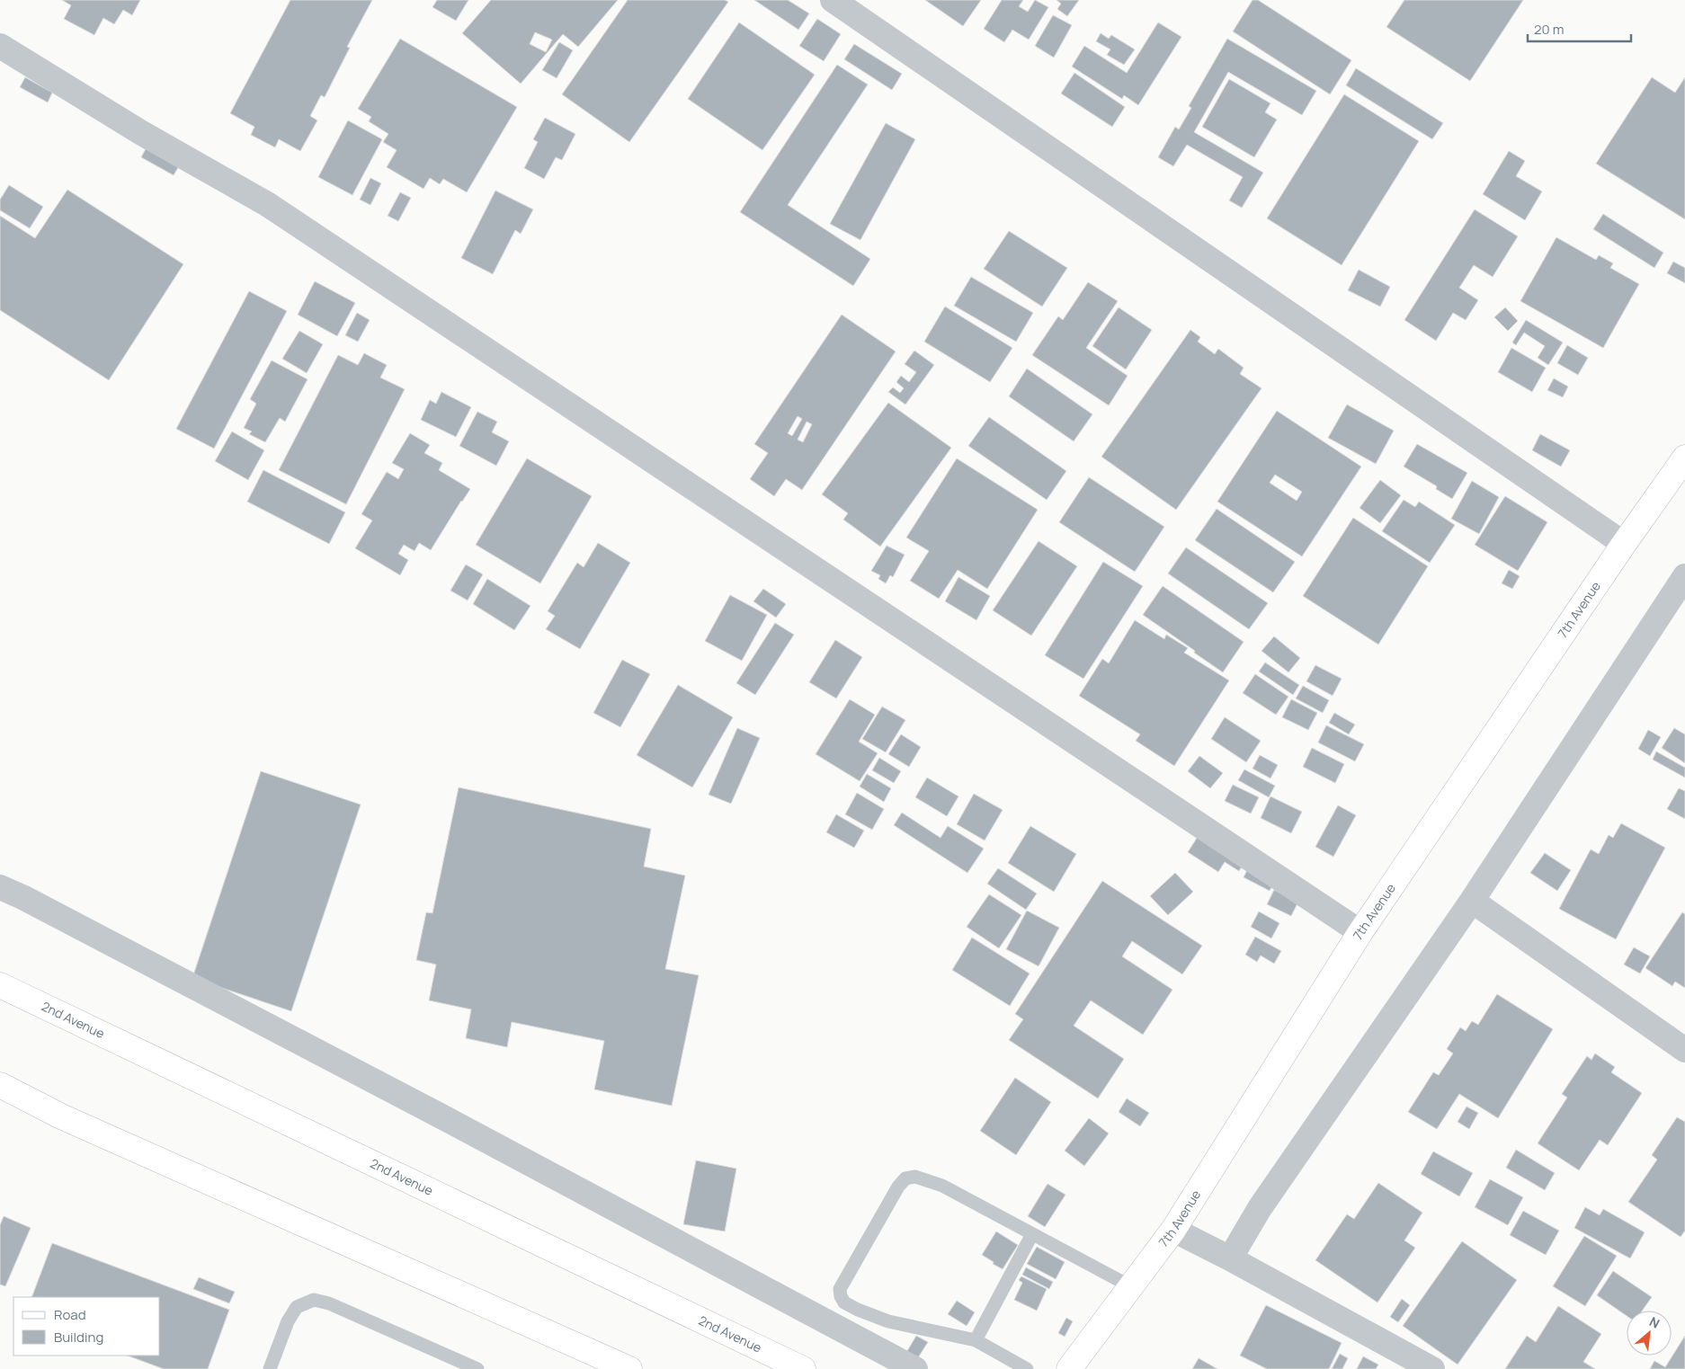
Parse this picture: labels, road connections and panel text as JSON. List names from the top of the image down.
{
  "streets": {
    "street": ["7th Avenue", "2nd Avenue"]
  },
  "legend": ["Road", "Building"],
  "scale_bar": "20 m",
  "north": "top right"
}
